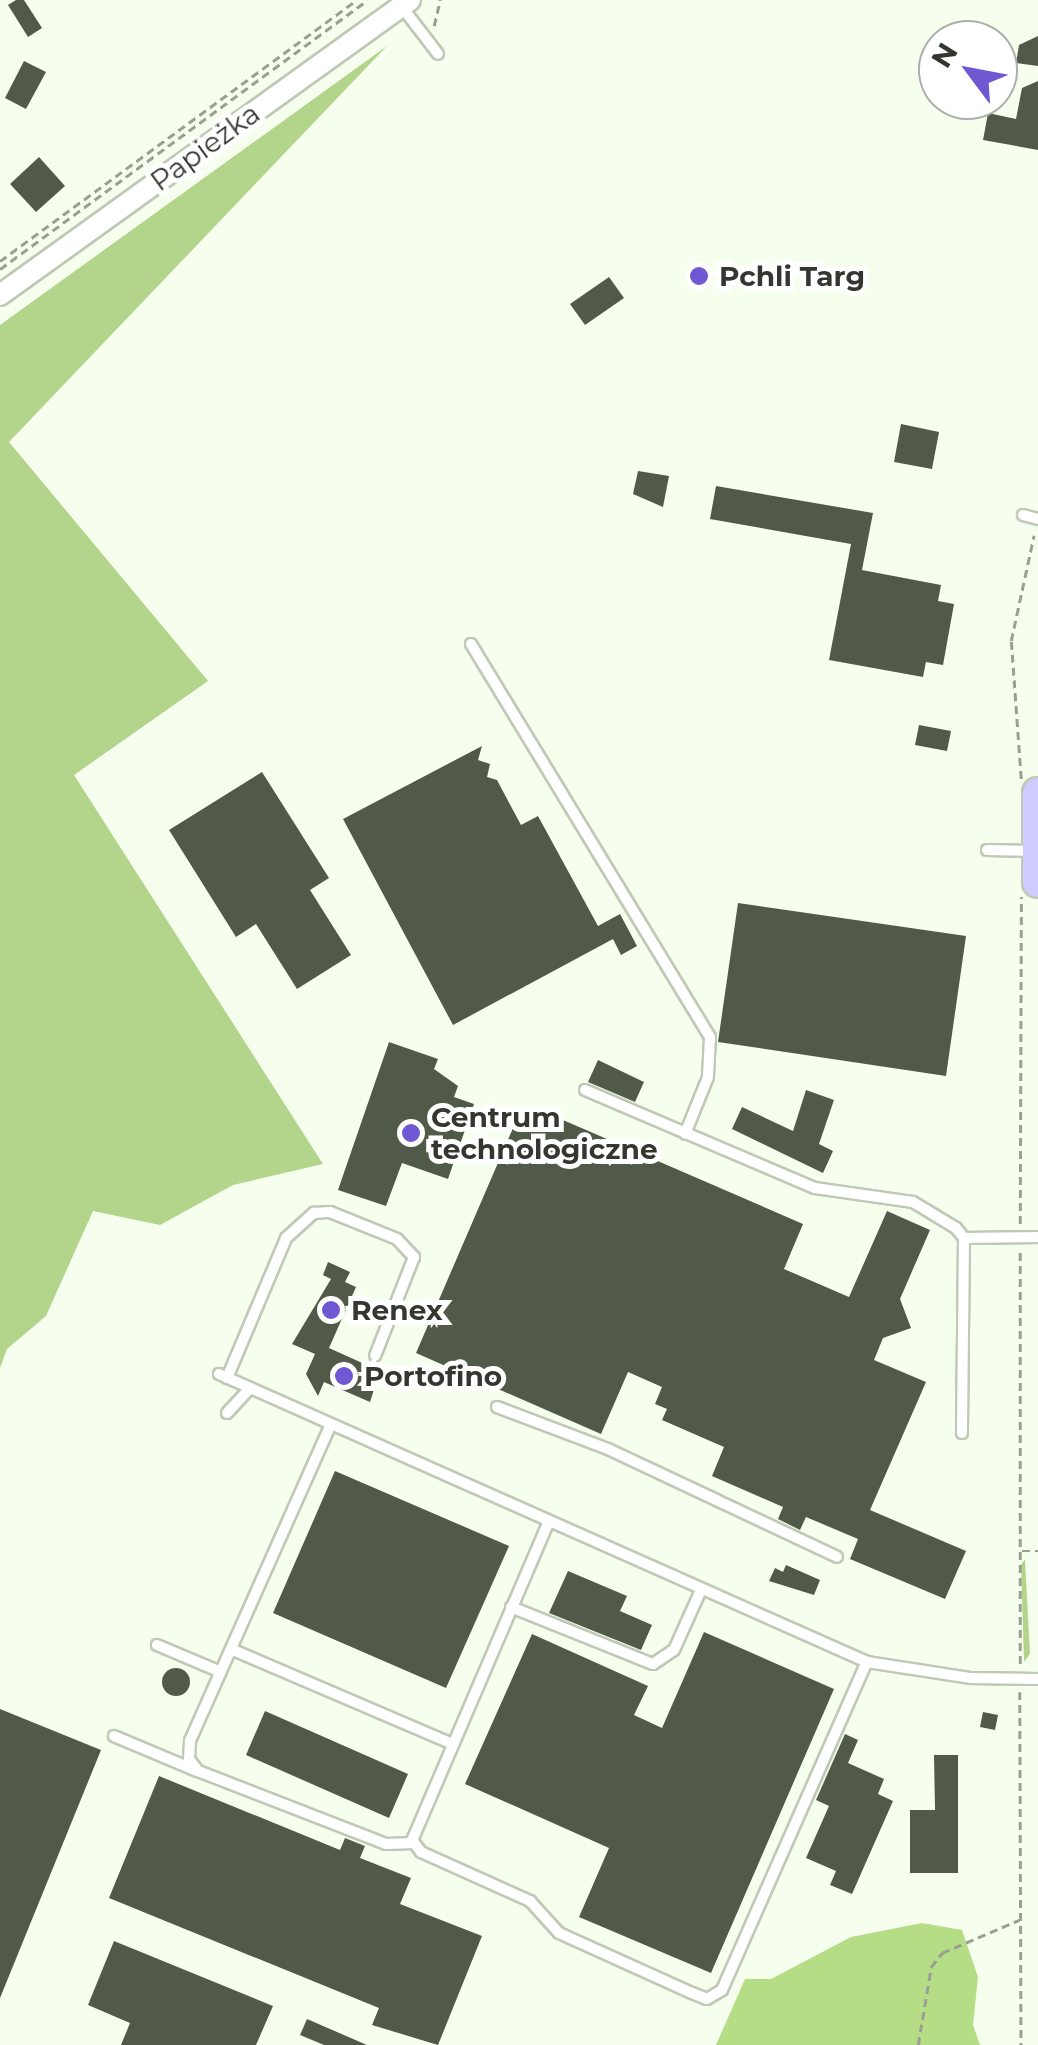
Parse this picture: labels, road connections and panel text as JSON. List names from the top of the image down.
{
  "streets": {
    "street": ["Papieżka"]
  },
  "places": [
    "Pchli Targ",
    "Centrum technologiczne",
    "Renex",
    "Portofino"
  ],
  "north": "top left"
}
